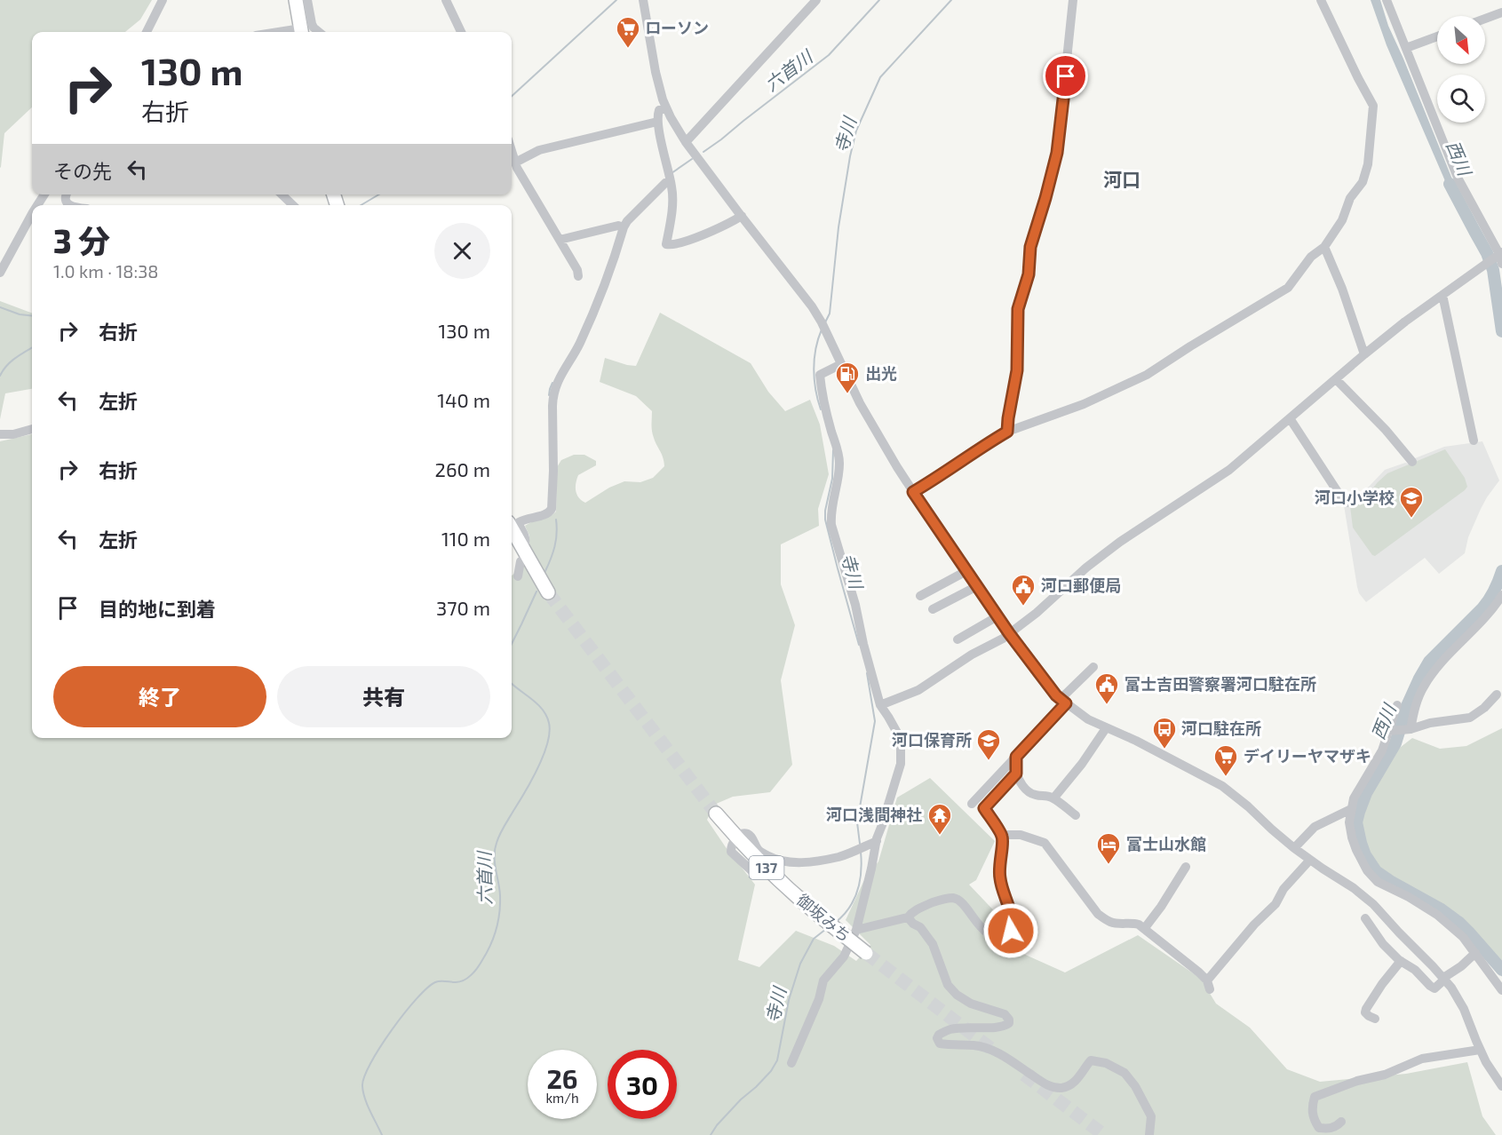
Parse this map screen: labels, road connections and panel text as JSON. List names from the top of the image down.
{
  "streets": {
    "highway": ["137", "御坂みち"]
  },
  "districts": ["河口"],
  "water": ["六首川", "寺川", "西川"],
  "places": {
    "supermarket": ["ローソン", "デイリーヤマザキ"],
    "fuel station": ["出光"],
    "school or university": ["河口小学校", "河口保育所"],
    "public building": ["河口郵便局", "富士吉田警察署河口駐在所"],
    "bus stop": ["河口駐在所"],
    "temple": ["河口浅間神社"],
    "hotel": ["富士山水館"]
  },
  "north": "bottom right",
  "page": {
    "turn": ["130 m", "右折"],
    "then": "その先",
    "heading": ["3 分", "1.0 km · 18:38"],
    "list": [
      {
        "name": "右折",
        "value": "130 m"
      },
      {
        "name": "左折",
        "value": "140 m"
      },
      {
        "name": "右折",
        "value": "260 m"
      },
      {
        "name": "左折",
        "value": "110 m"
      },
      {
        "name": "目的地に到着",
        "value": "370 m"
      }
    ],
    "buttons": ["終了", "共有"],
    "speed": "26 km/h",
    "limit": "30"
  }
}
